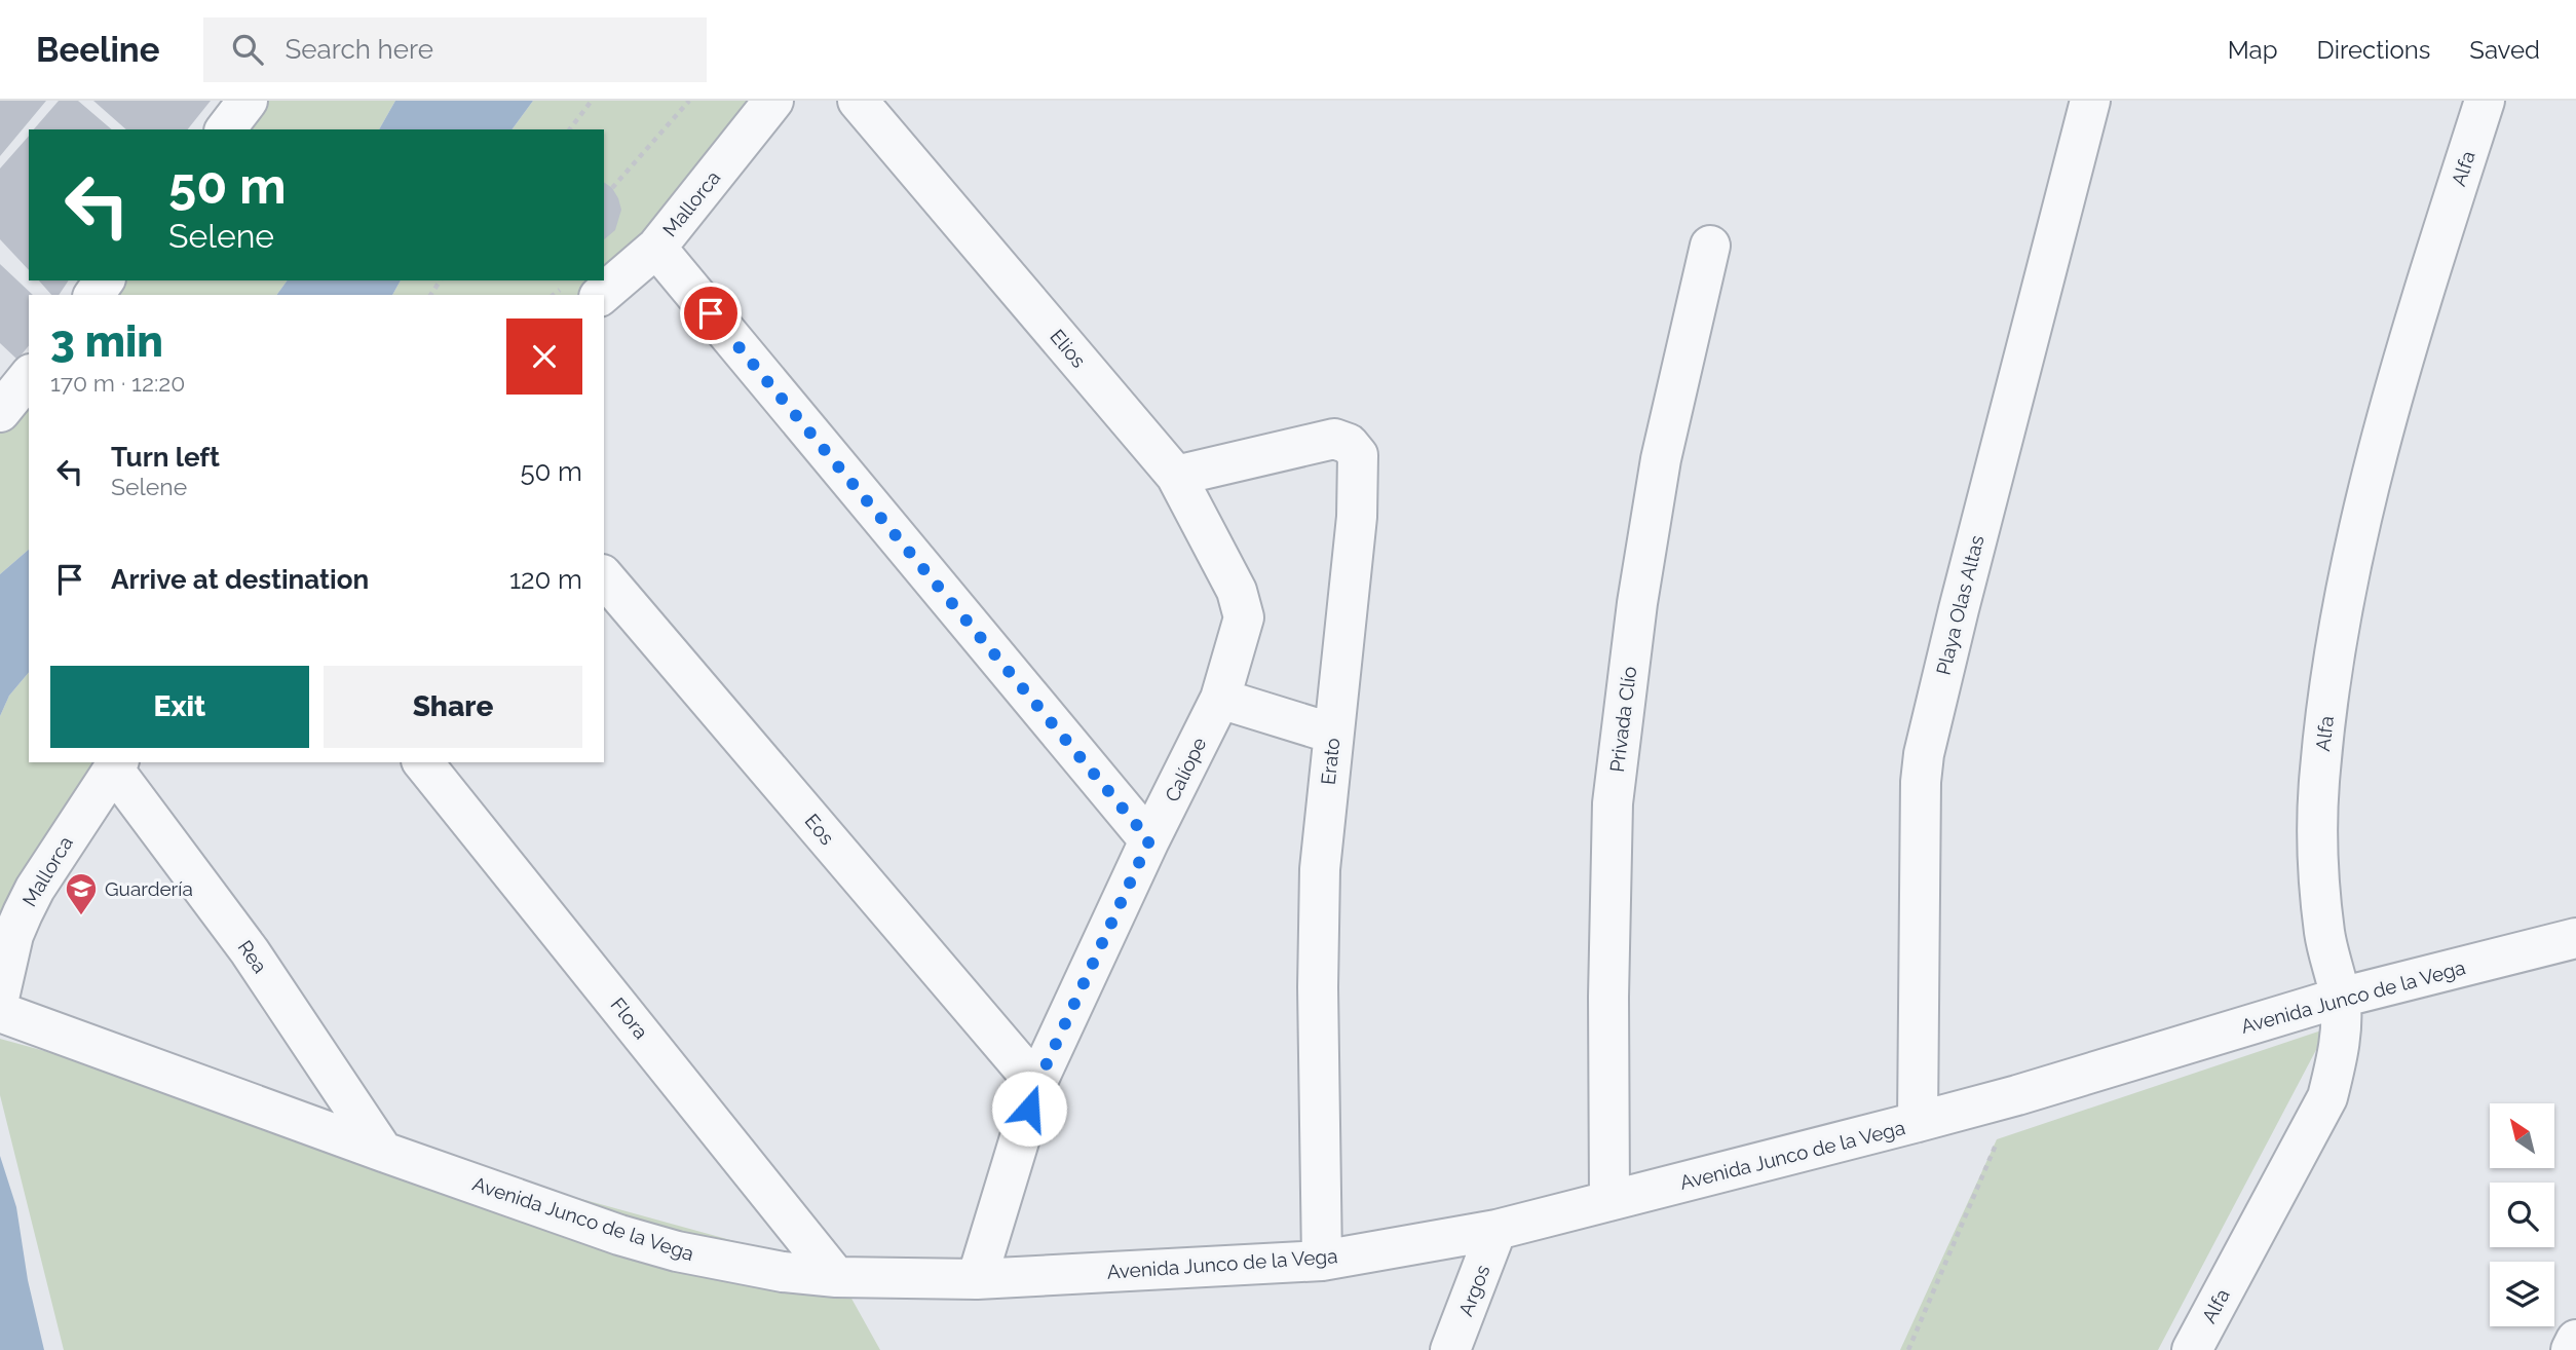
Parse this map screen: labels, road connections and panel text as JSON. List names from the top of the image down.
{
  "streets": {
    "street": [
      "Alfa",
      "Mallorca",
      "Elios",
      "Playa Olas Altas",
      "Privada Clío",
      "Erato",
      "Calíope",
      "Eos",
      "Rea",
      "Avenida Junco de la Vega",
      "Flora",
      "Argos"
    ]
  },
  "crossings": [
    ["Alfa", "Avenida Junco de la Vega"],
    ["Mallorca", "Rea"],
    ["Elios", "Erato"],
    ["Elios", "Calíope"],
    ["Playa Olas Altas", "Avenida Junco de la Vega"],
    ["Privada Clío", "Avenida Junco de la Vega"],
    ["Erato", "Avenida Junco de la Vega"],
    ["Calíope", "Eos"],
    ["Calíope", "Avenida Junco de la Vega"],
    ["Rea", "Avenida Junco de la Vega"],
    ["Avenida Junco de la Vega", "Flora"],
    ["Avenida Junco de la Vega", "Argos"]
  ],
  "places": {
    "school or university": ["Guardería"]
  },
  "north": "top left",
  "page": {
    "header": "Beeline",
    "search": "Search here",
    "nav": ["Map", "Directions", "Saved"],
    "turn": ["50 m", "Selene"],
    "heading": ["3 min", "170 m · 12:20"],
    "list": [
      {
        "name": "Turn left",
        "note": "Selene",
        "value": "50 m"
      },
      {
        "name": "Arrive at destination",
        "value": "120 m"
      }
    ],
    "buttons": ["Exit", "Share"]
  }
}
